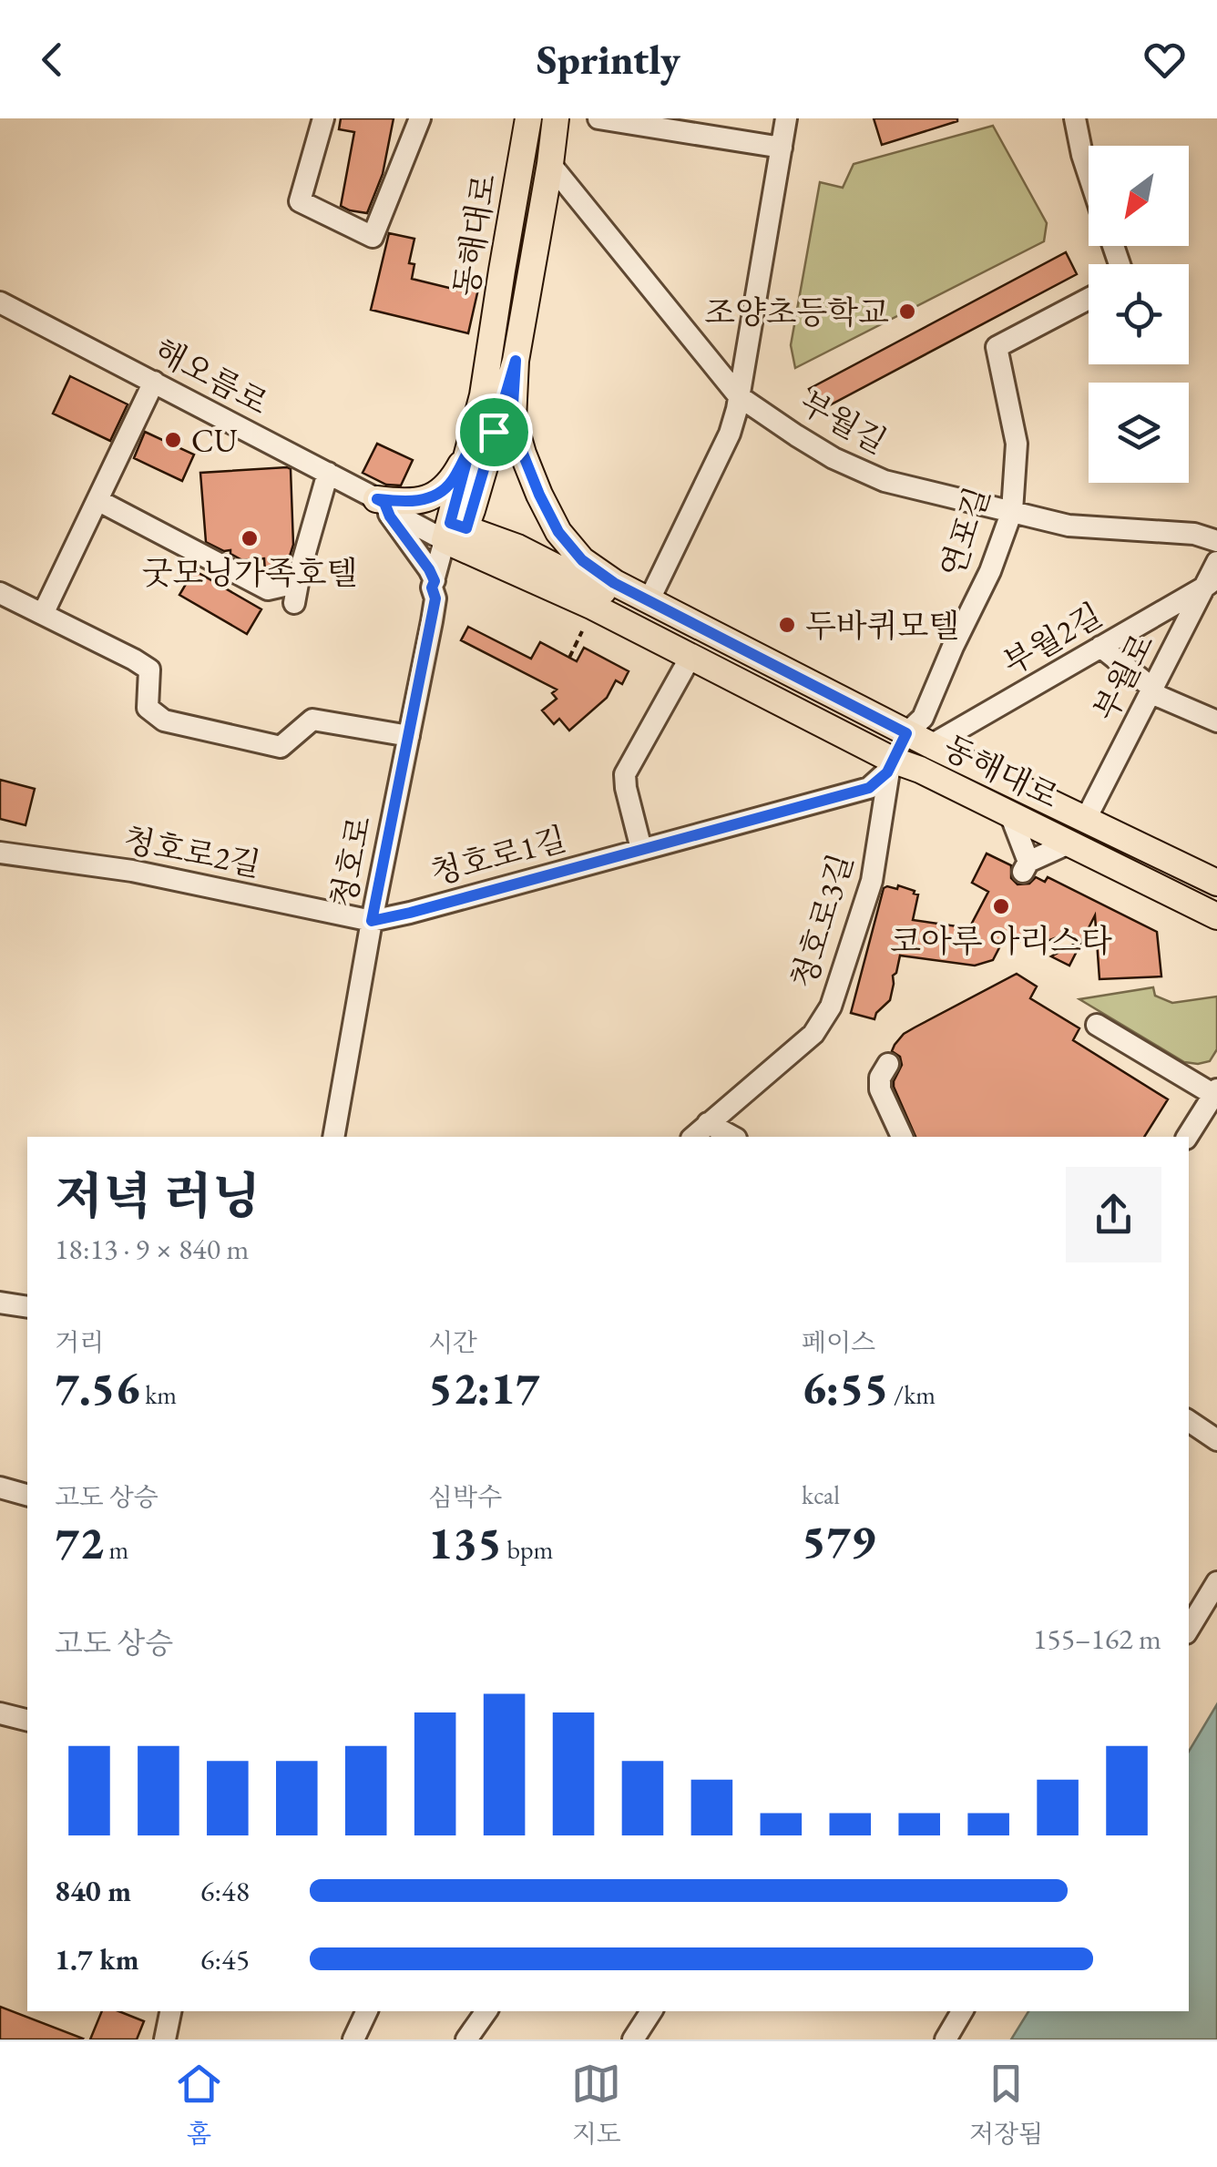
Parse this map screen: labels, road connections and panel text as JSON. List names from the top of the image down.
{
  "streets": {
    "main road": ["동해대로"],
    "street": [
      "해오름로",
      "부월길",
      "연포길",
      "부월2길",
      "부월로",
      "청호로2길",
      "청호로1길",
      "청호로",
      "청호로3길"
    ]
  },
  "crossings": [
    ["동해대로", "해오름로"],
    ["동해대로", "부월길"],
    ["동해대로", "연포길"],
    ["동해대로", "부월2길"],
    ["동해대로", "부월로"],
    ["동해대로", "청호로1길"],
    ["동해대로", "청호로"],
    ["동해대로", "청호로3길"],
    ["해오름로", "청호로"],
    ["부월길", "연포길"],
    ["부월2길", "부월로"],
    ["청호로2길", "청호로1길"],
    ["청호로2길", "청호로"],
    ["청호로1길", "청호로"],
    ["청호로1길", "청호로3길"]
  ],
  "places": [
    "조양초등학교",
    "CU",
    "굿모닝가족호텔",
    "두바퀴모텔",
    "코아루 아리스타"
  ],
  "north": "bottom left",
  "page": {
    "header": "Sprintly",
    "heading": ["저녁 러닝", "18:13 · 9 × 840 m"],
    "stats": [
      ["거리", "7.56 km"],
      ["시간", "52:17"],
      ["페이스", "6:55 /km"],
      ["고도 상승", "72 m"],
      ["심박수", "135 bpm"],
      ["kcal", "579"]
    ],
    "chart": ["고도 상승", "155–162 m"],
    "list": [
      {
        "name": "840 m",
        "note": "6:48"
      },
      {
        "name": "1.7 km",
        "note": "6:45"
      }
    ],
    "tabs": ["홈", "지도", "저장됨"]
  }
}
